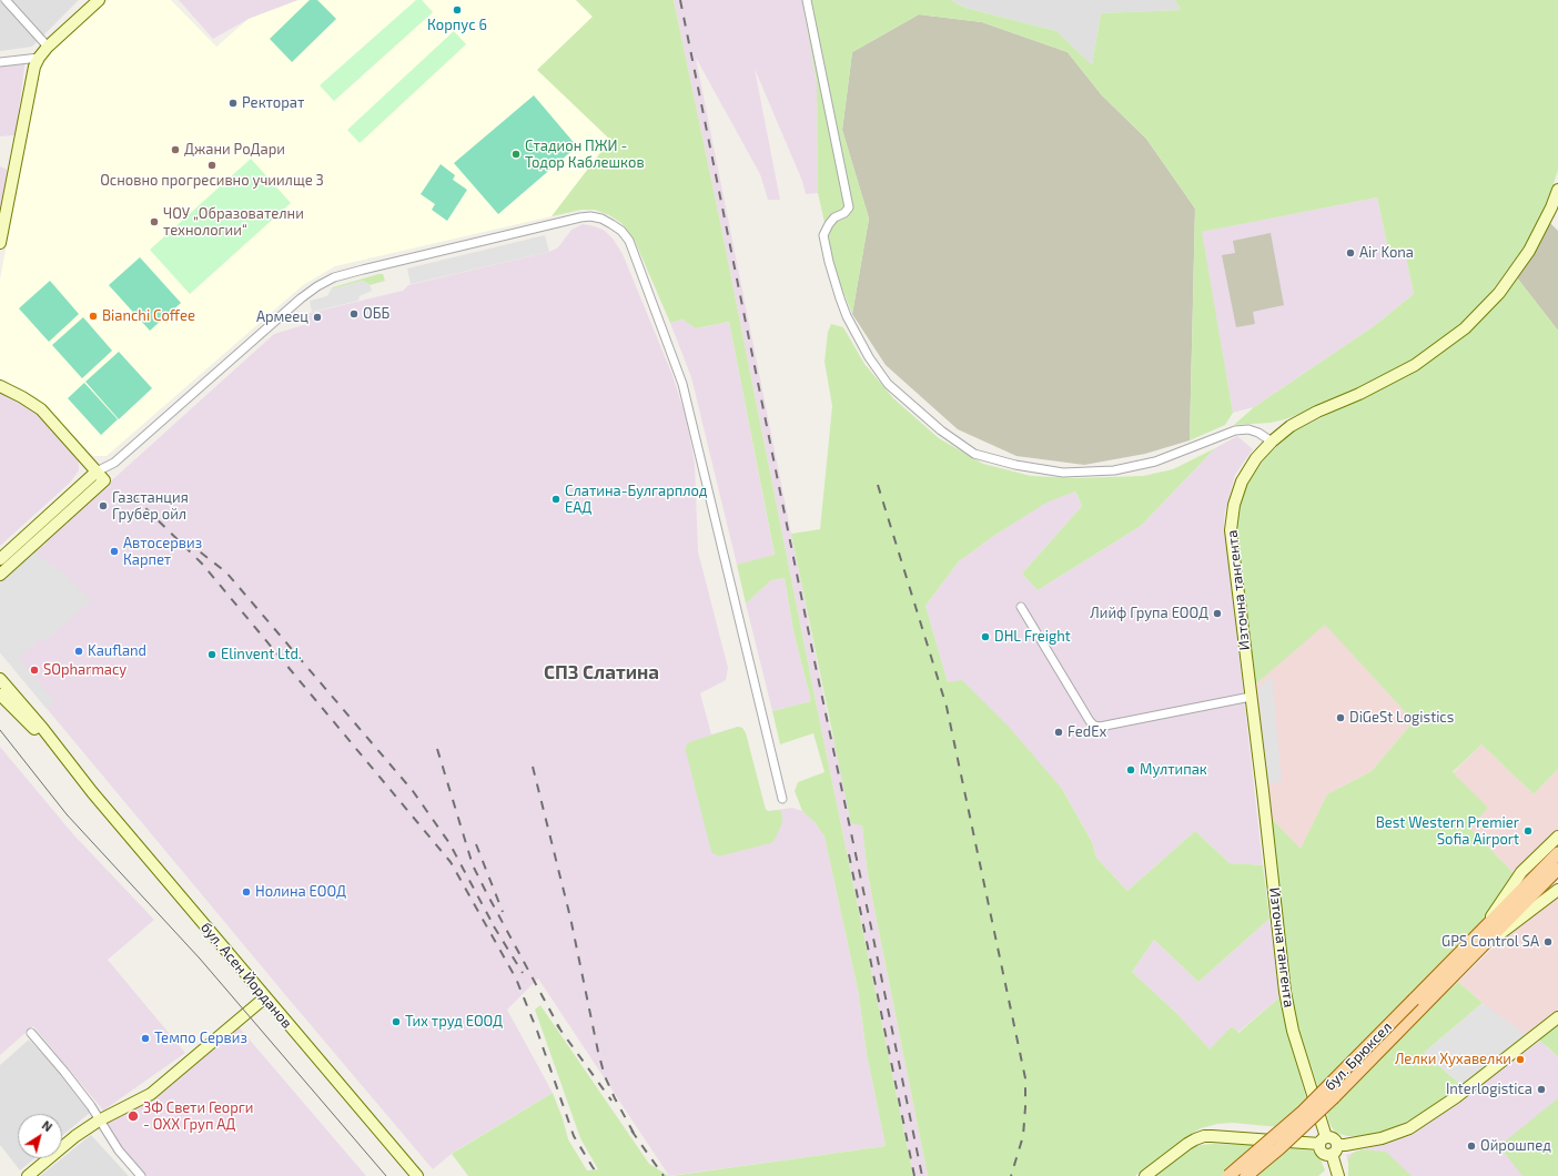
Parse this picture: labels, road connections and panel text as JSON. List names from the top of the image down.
{
  "streets": {
    "main road": ["бул. Брюксел"],
    "street": ["Източна тангента", "бул. Асен Йорданов"]
  },
  "districts": ["СПЗ Слатина"],
  "places": [
    "Корпус 6",
    "Ректорат",
    "Джани РоДари",
    "Стадион ПЖИ - Тодор Каблешков",
    "Основно прогресивно учиилще 3",
    "ЧОУ „Образователни технологии“",
    "Air Kona",
    "ОББ",
    "Bianchi Coffee",
    "Армеец",
    "Слатина-Булгарплод ЕАД",
    "Газстанция Грубер ойл",
    "Автосервиз Карпет",
    "Лийф Група ЕООД",
    "DHL Freight",
    "Kaufland",
    "Elinvent Ltd.",
    "SOpharmacy",
    "DiGeSt Logistics",
    "FedEx",
    "Мултипак",
    "Best Western Premier Sofia Airport",
    "Нолина ЕООД",
    "GPS Control SA",
    "Тих труд ЕООД",
    "Темпо Сервиз",
    "Лелки Хухавелки",
    "Interlogistica",
    "ЗФ Свети Георги - ОХХ Груп АД",
    "Ойрошпед"
  ],
  "north": "top right"
}
